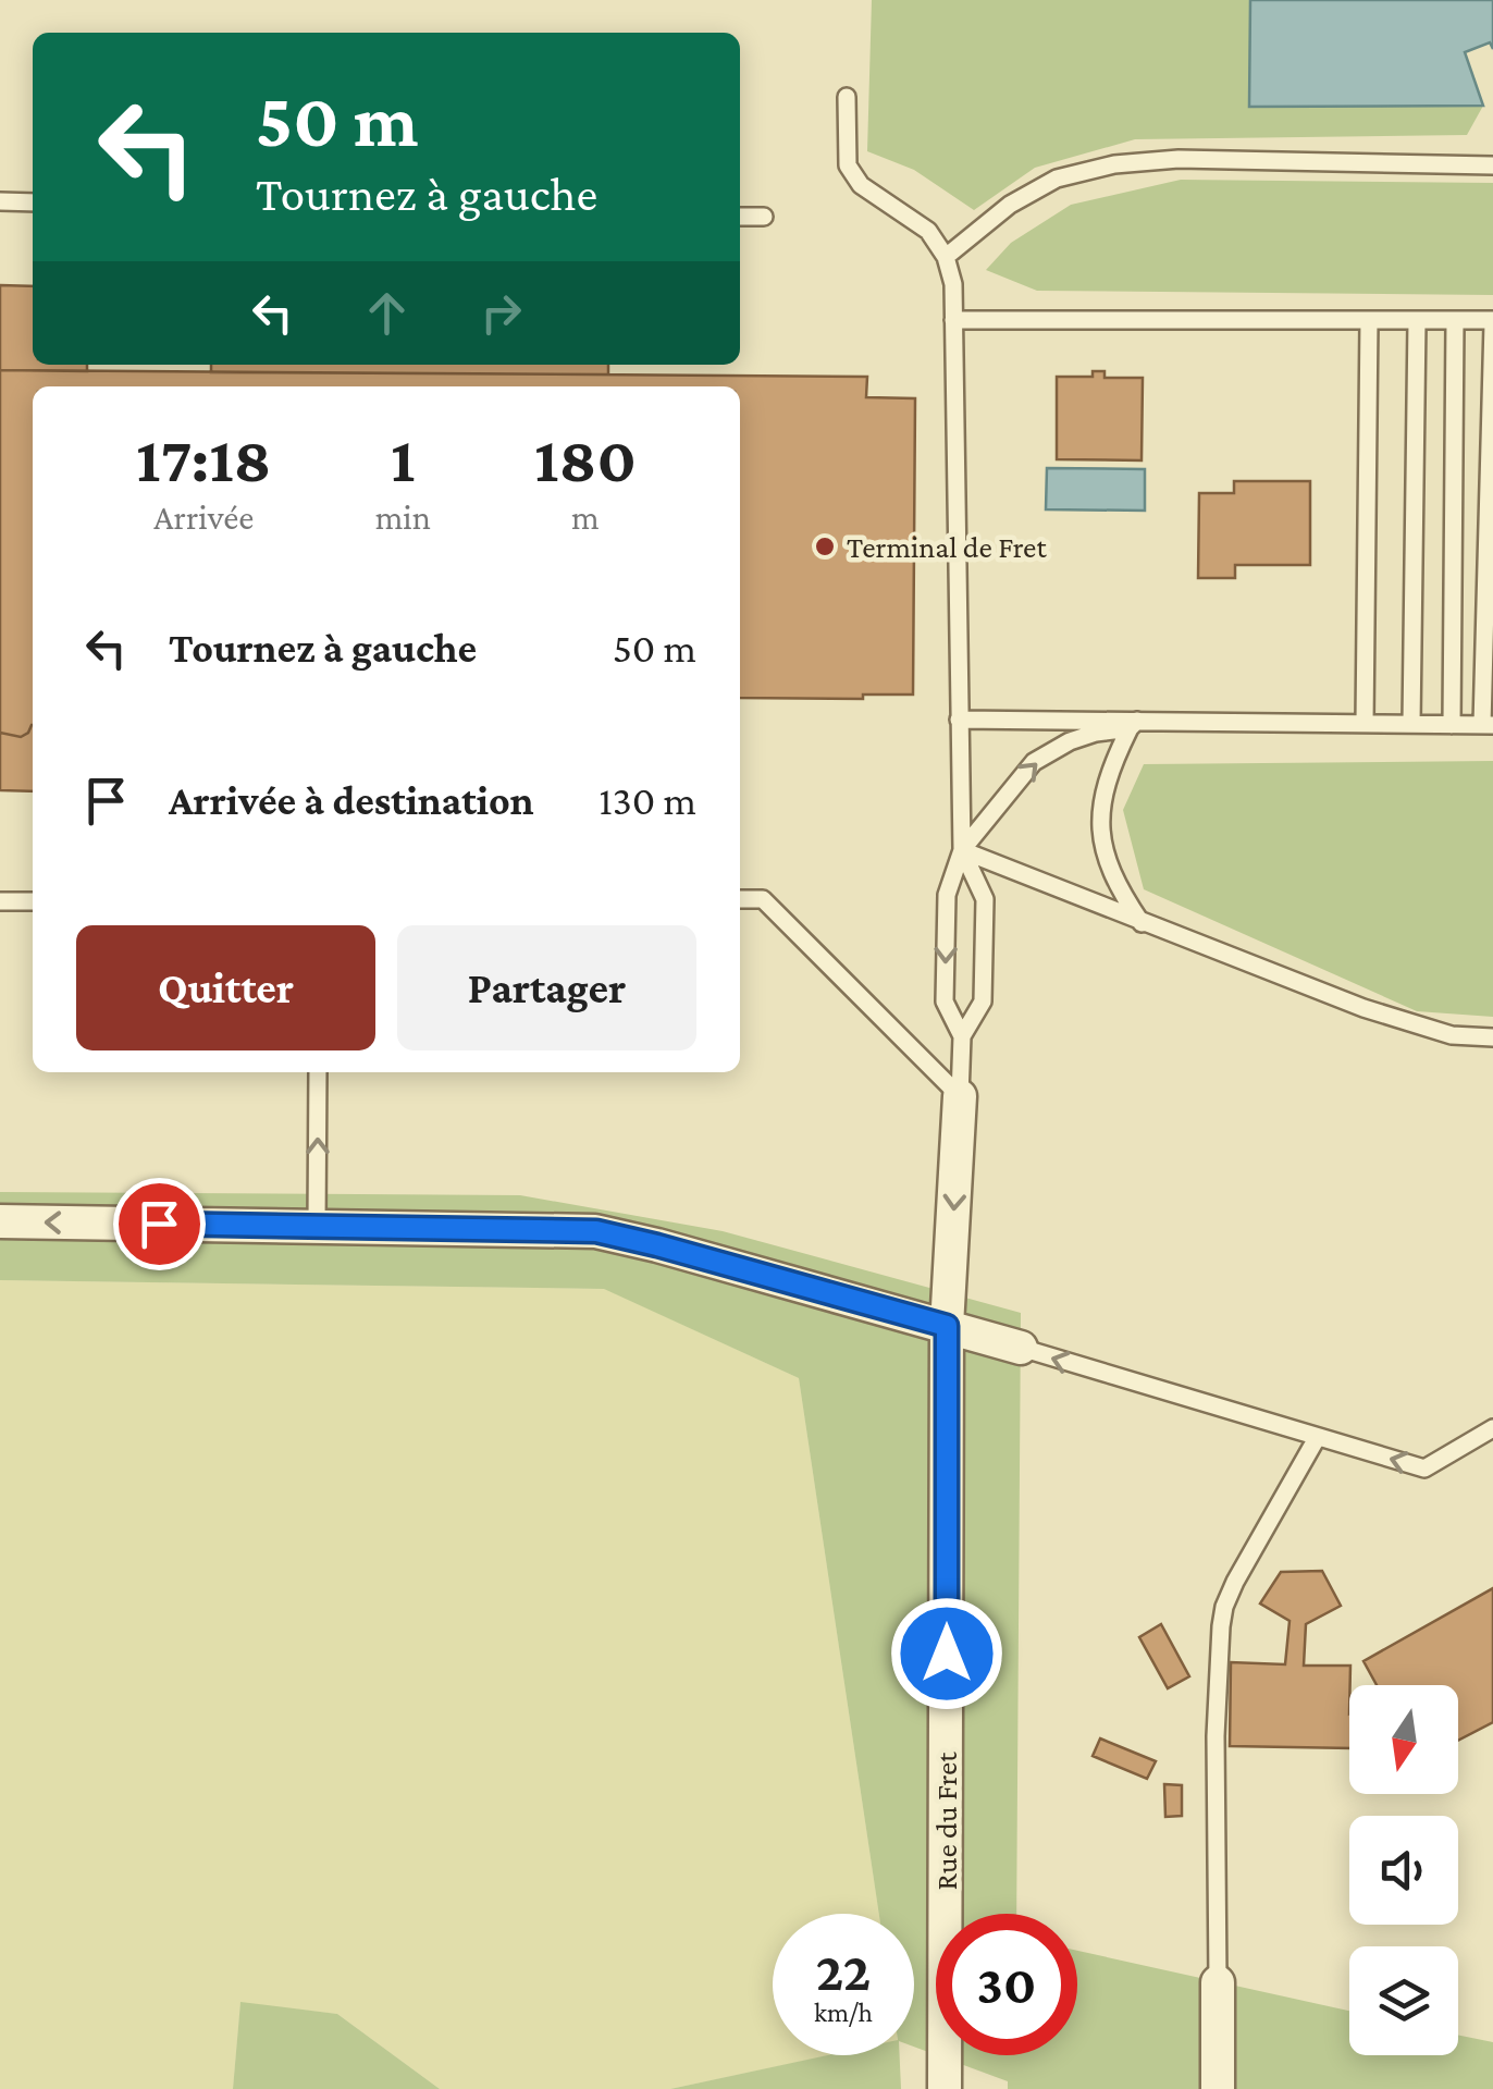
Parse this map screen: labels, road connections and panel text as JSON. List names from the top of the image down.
{
  "streets": {
    "street": ["Rue du Fret"]
  },
  "places": ["Terminal de Fret"],
  "north": "bottom",
  "page": {
    "turn": ["50 m", "Tournez à gauche"],
    "eta": [
      "17:18",
      "Arrivée",
      "1",
      "min",
      "180",
      "m"
    ],
    "list": [
      {
        "name": "Tournez à gauche",
        "value": "50 m"
      },
      {
        "name": "Arrivée à destination",
        "value": "130 m"
      }
    ],
    "buttons": ["Quitter", "Partager"],
    "speed": "22 km/h",
    "limit": "30"
  }
}
